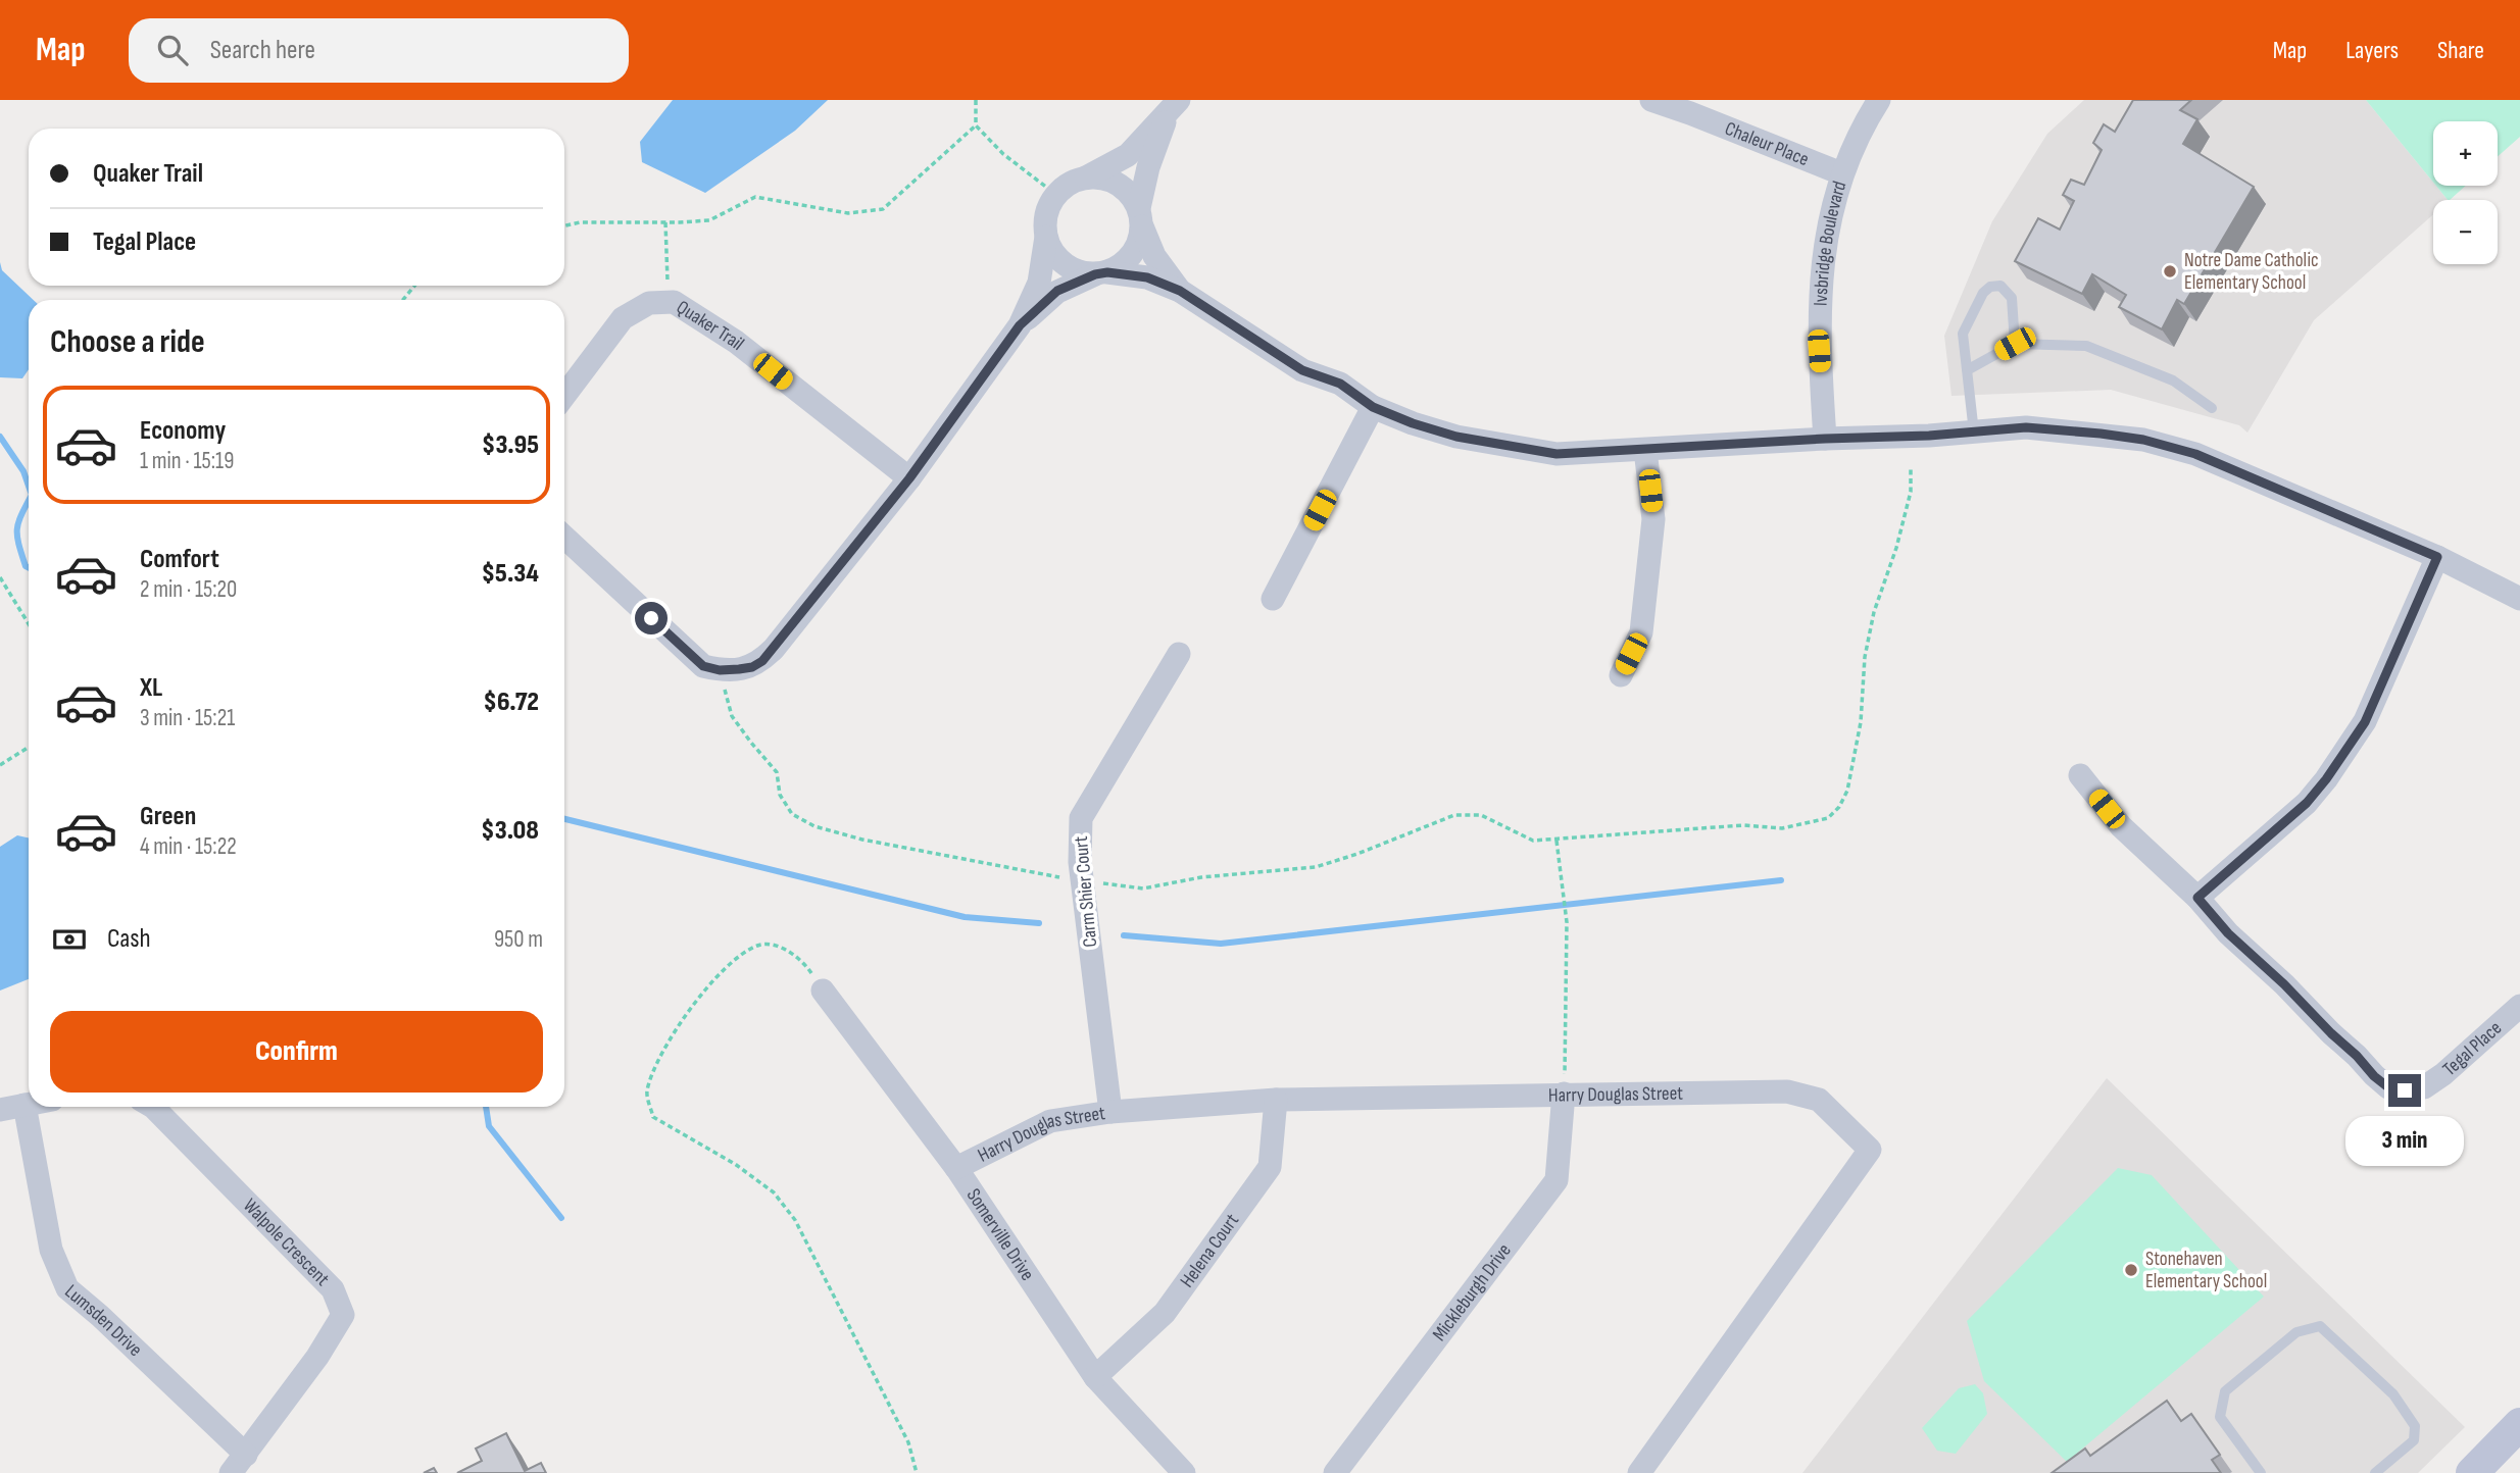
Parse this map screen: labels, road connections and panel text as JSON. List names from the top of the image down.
{
  "streets": {
    "street": [
      "Chaleur Place",
      "Ivsbridge Boulevard",
      "Quaker Trail",
      "Carm Shier Court",
      "Tegal Place",
      "Harry Douglas Street",
      "Somerville Drive",
      "Walpole Crescent",
      "Helena Court",
      "Mickleburgh Drive",
      "Lumsden Drive"
    ]
  },
  "crossings": [
    ["Chaleur Place", "Ivsbridge Boulevard"],
    ["Carm Shier Court", "Harry Douglas Street"],
    ["Harry Douglas Street", "Somerville Drive"],
    ["Harry Douglas Street", "Helena Court"],
    ["Harry Douglas Street", "Mickleburgh Drive"],
    ["Somerville Drive", "Helena Court"],
    ["Walpole Crescent", "Lumsden Drive"]
  ],
  "places": ["Notre Dame Catholic Elementary School", "Stonehaven Elementary School"],
  "page": {
    "header": "Map",
    "search": "Search here",
    "nav": ["Map", "Layers", "Share"],
    "map_buttons": ["+", "−"],
    "banner": ["Quaker Trail", "Tegal Place"],
    "heading": "Choose a ride",
    "list": [
      {
        "name": "Economy",
        "note": "1 min · 15:19",
        "value": "$3.95"
      },
      {
        "name": "Comfort",
        "note": "2 min · 15:20",
        "value": "$5.34"
      },
      {
        "name": "XL",
        "note": "3 min · 15:21",
        "value": "$6.72"
      },
      {
        "name": "Green",
        "note": "4 min · 15:22",
        "value": "$3.08"
      }
    ],
    "pay": ["Cash", "950 m"],
    "buttons": "Confirm",
    "bubble": "3 min"
  }
}
